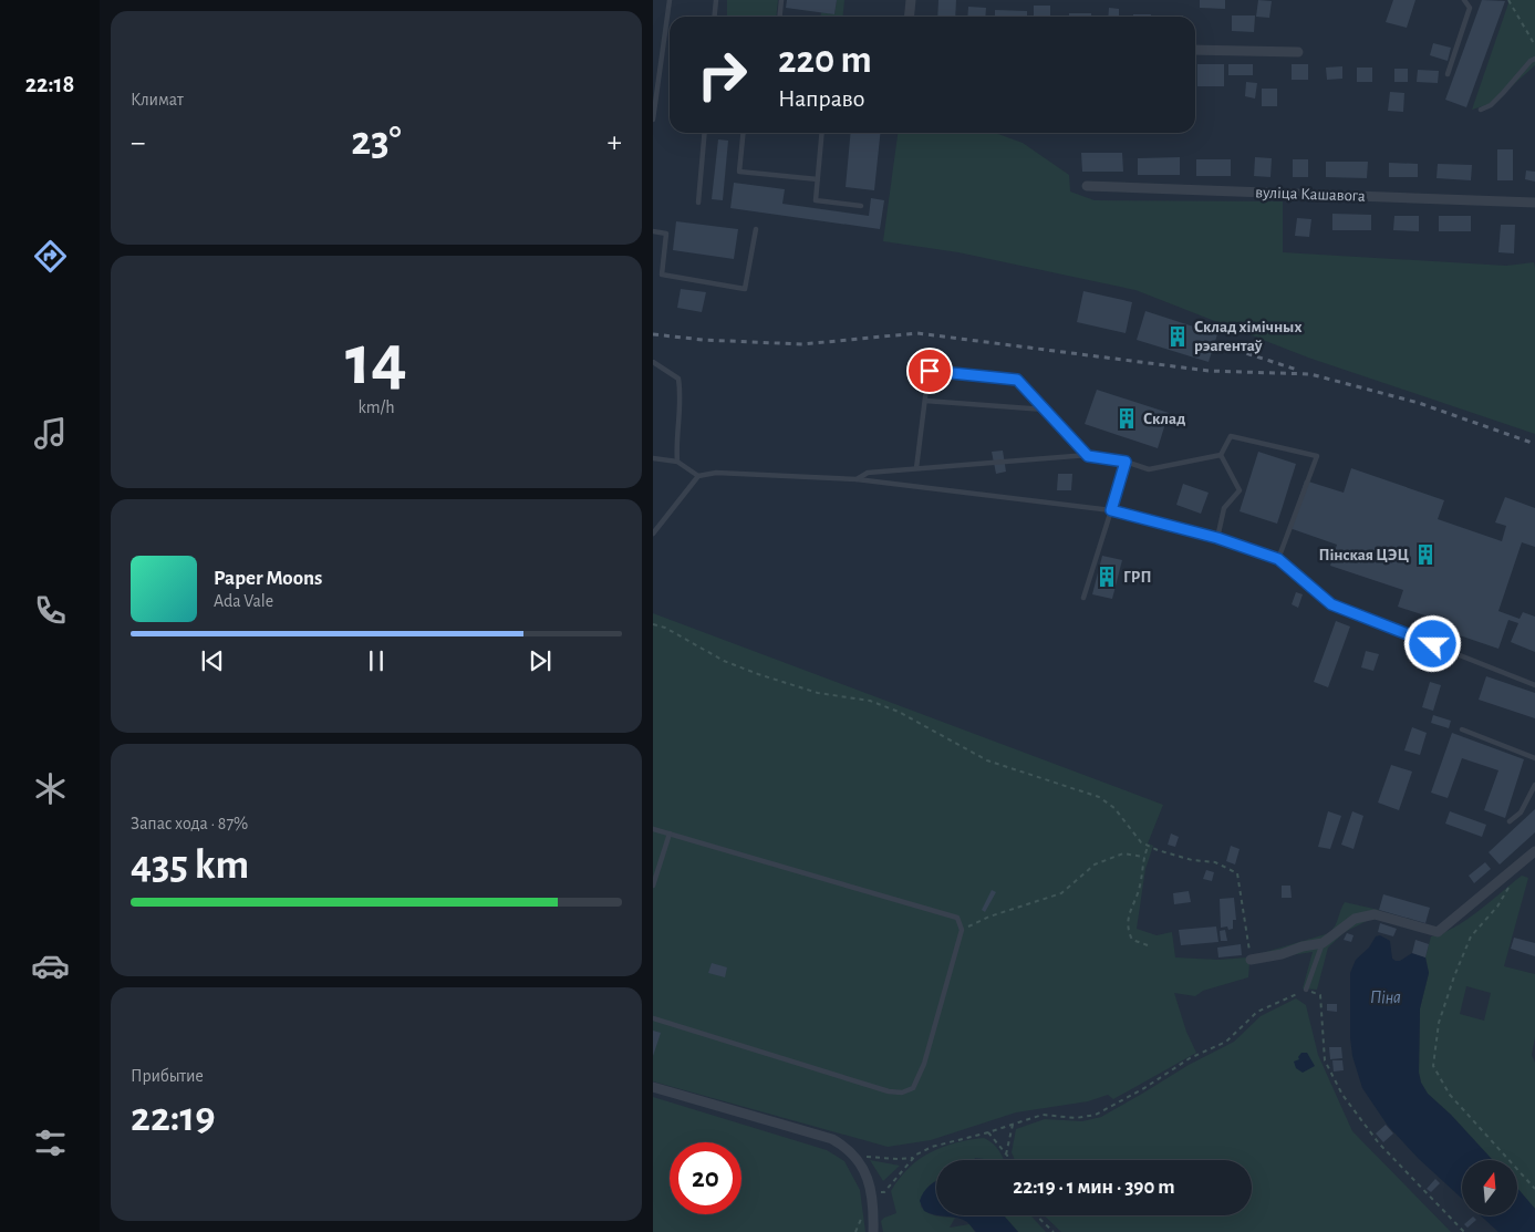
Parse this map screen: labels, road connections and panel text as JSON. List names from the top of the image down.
{
  "streets": {
    "street": ["вуліца Кашавога"]
  },
  "water": ["Піна"],
  "places": {
    "building": [
      "Склад хімічных рэагентаў",
      "Склад",
      "Пінская ЦЭЦ",
      "ГРП"
    ]
  },
  "north": "top",
  "page": {
    "tabs": "22:18",
    "tile": [
      "Климат",
      ["14", "km/h"],
      ["Запас хода · 87%", "435 km"],
      ["Прибытие", "22:19"]
    ],
    "turn": ["220 m", "Направо"],
    "heat": ["−", "23°", "+"],
    "song": ["Paper Moons", "Ada Vale"],
    "limit": "20",
    "trip": "22:19 · 1 мин · 390 m"
  }
}
